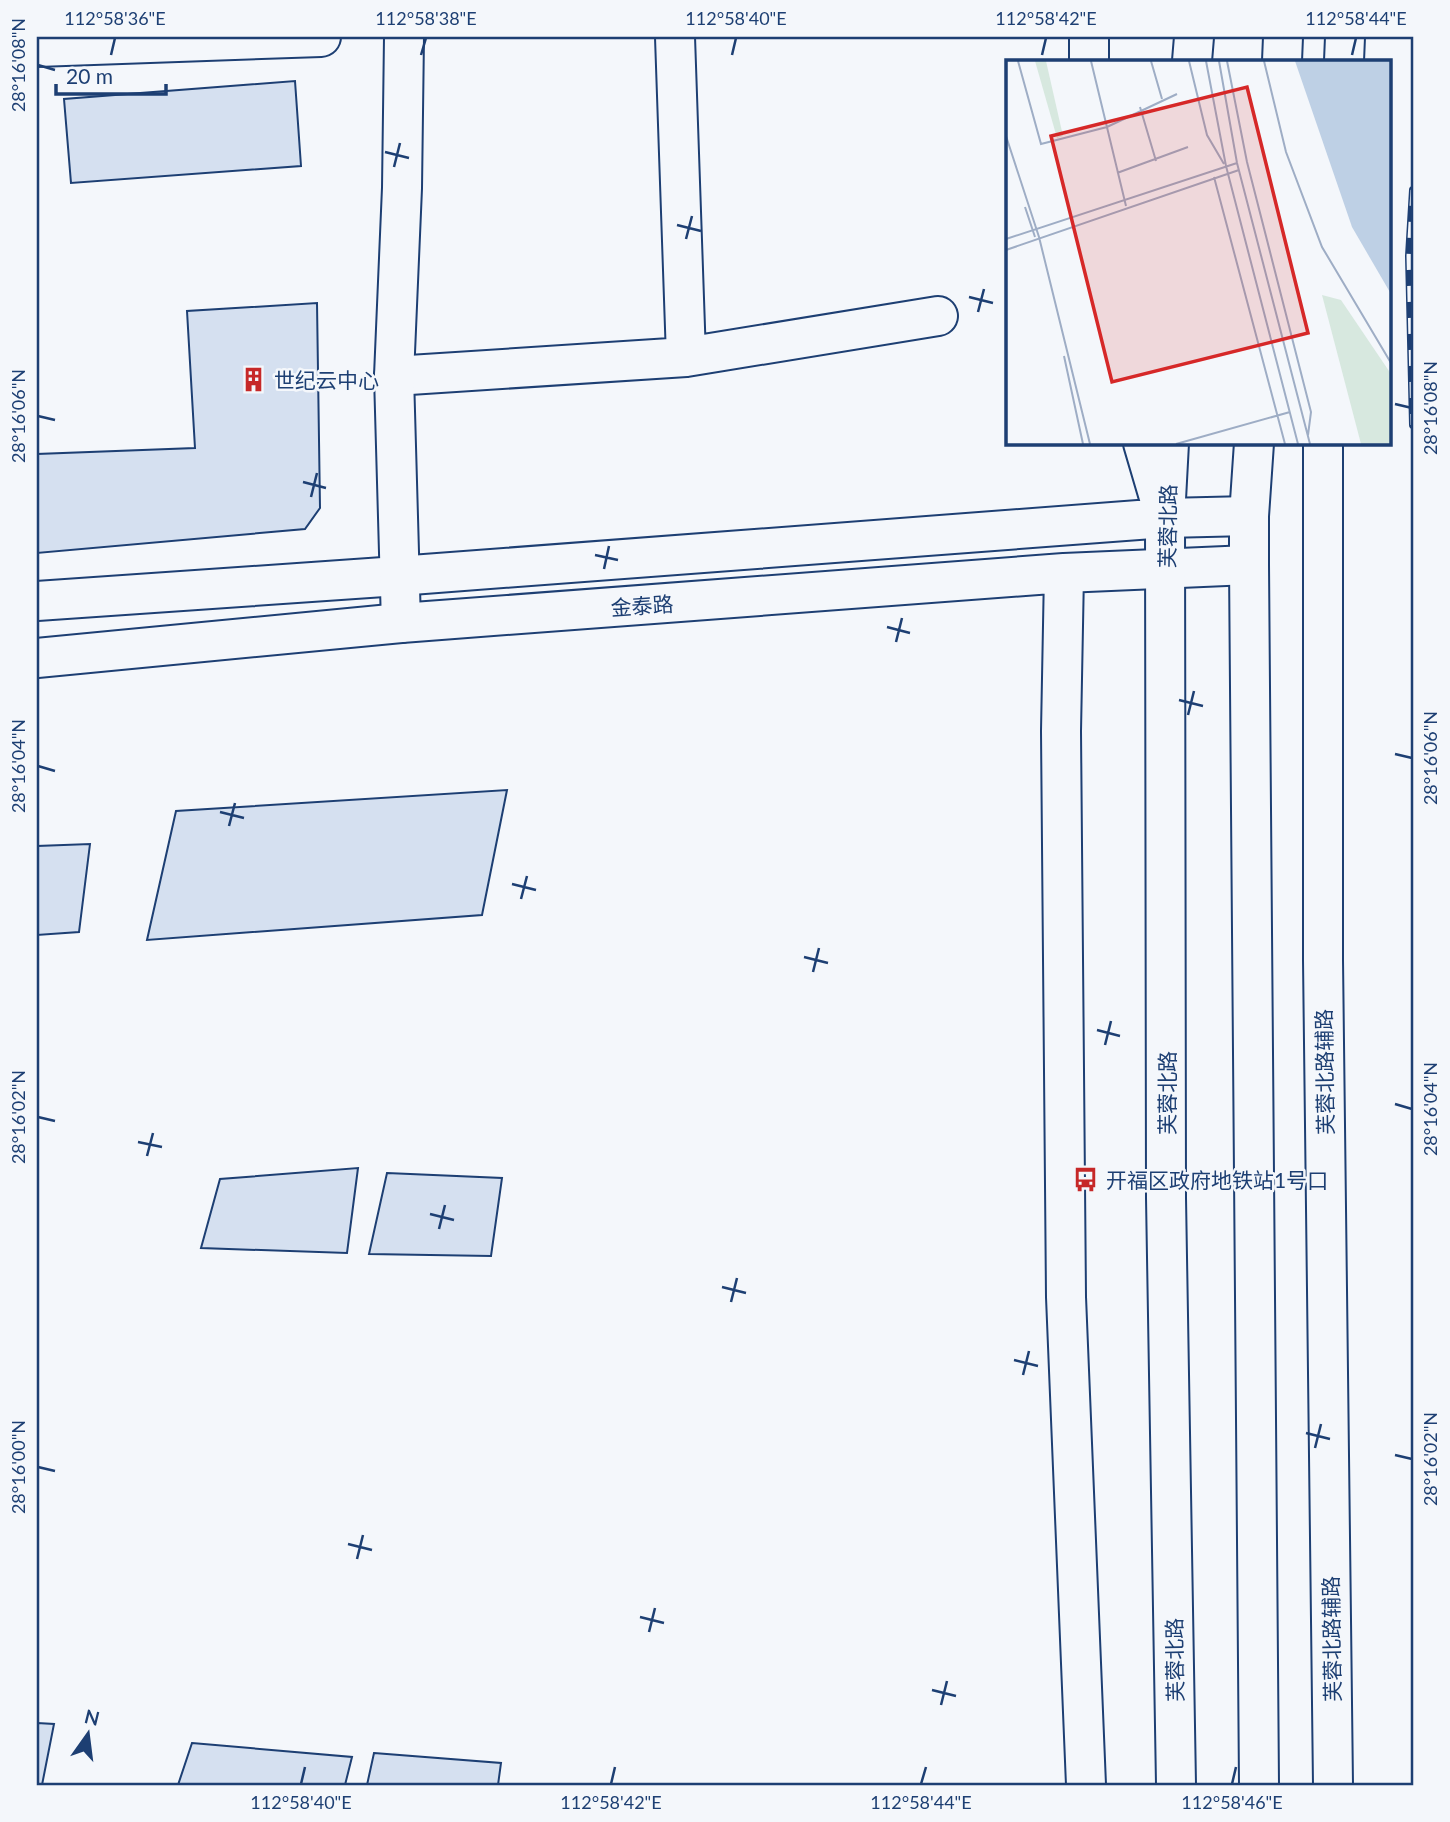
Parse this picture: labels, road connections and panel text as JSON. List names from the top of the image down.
{
  "streets": {
    "street": ["芙蓉北路", "金泰路", "芙蓉北路辅路"]
  },
  "crossings": [
    ["芙蓉北路", "金泰路"]
  ],
  "places": {
    "building": ["世纪云中心"],
    "bus stop": ["开福区政府地铁站1号口"]
  },
  "scale_bar": "20 m",
  "north": "top",
  "coordinates": [
    "112°58'36\"E",
    "112°58'38\"E",
    "112°58'40\"E",
    "112°58'42\"E",
    "112°58'44\"E",
    "28°16'08\"N",
    "28°16'06\"N",
    "28°16'04\"N",
    "28°16'02\"N",
    "28°16'00\"N",
    "112°58'46\"E"
  ]
}
